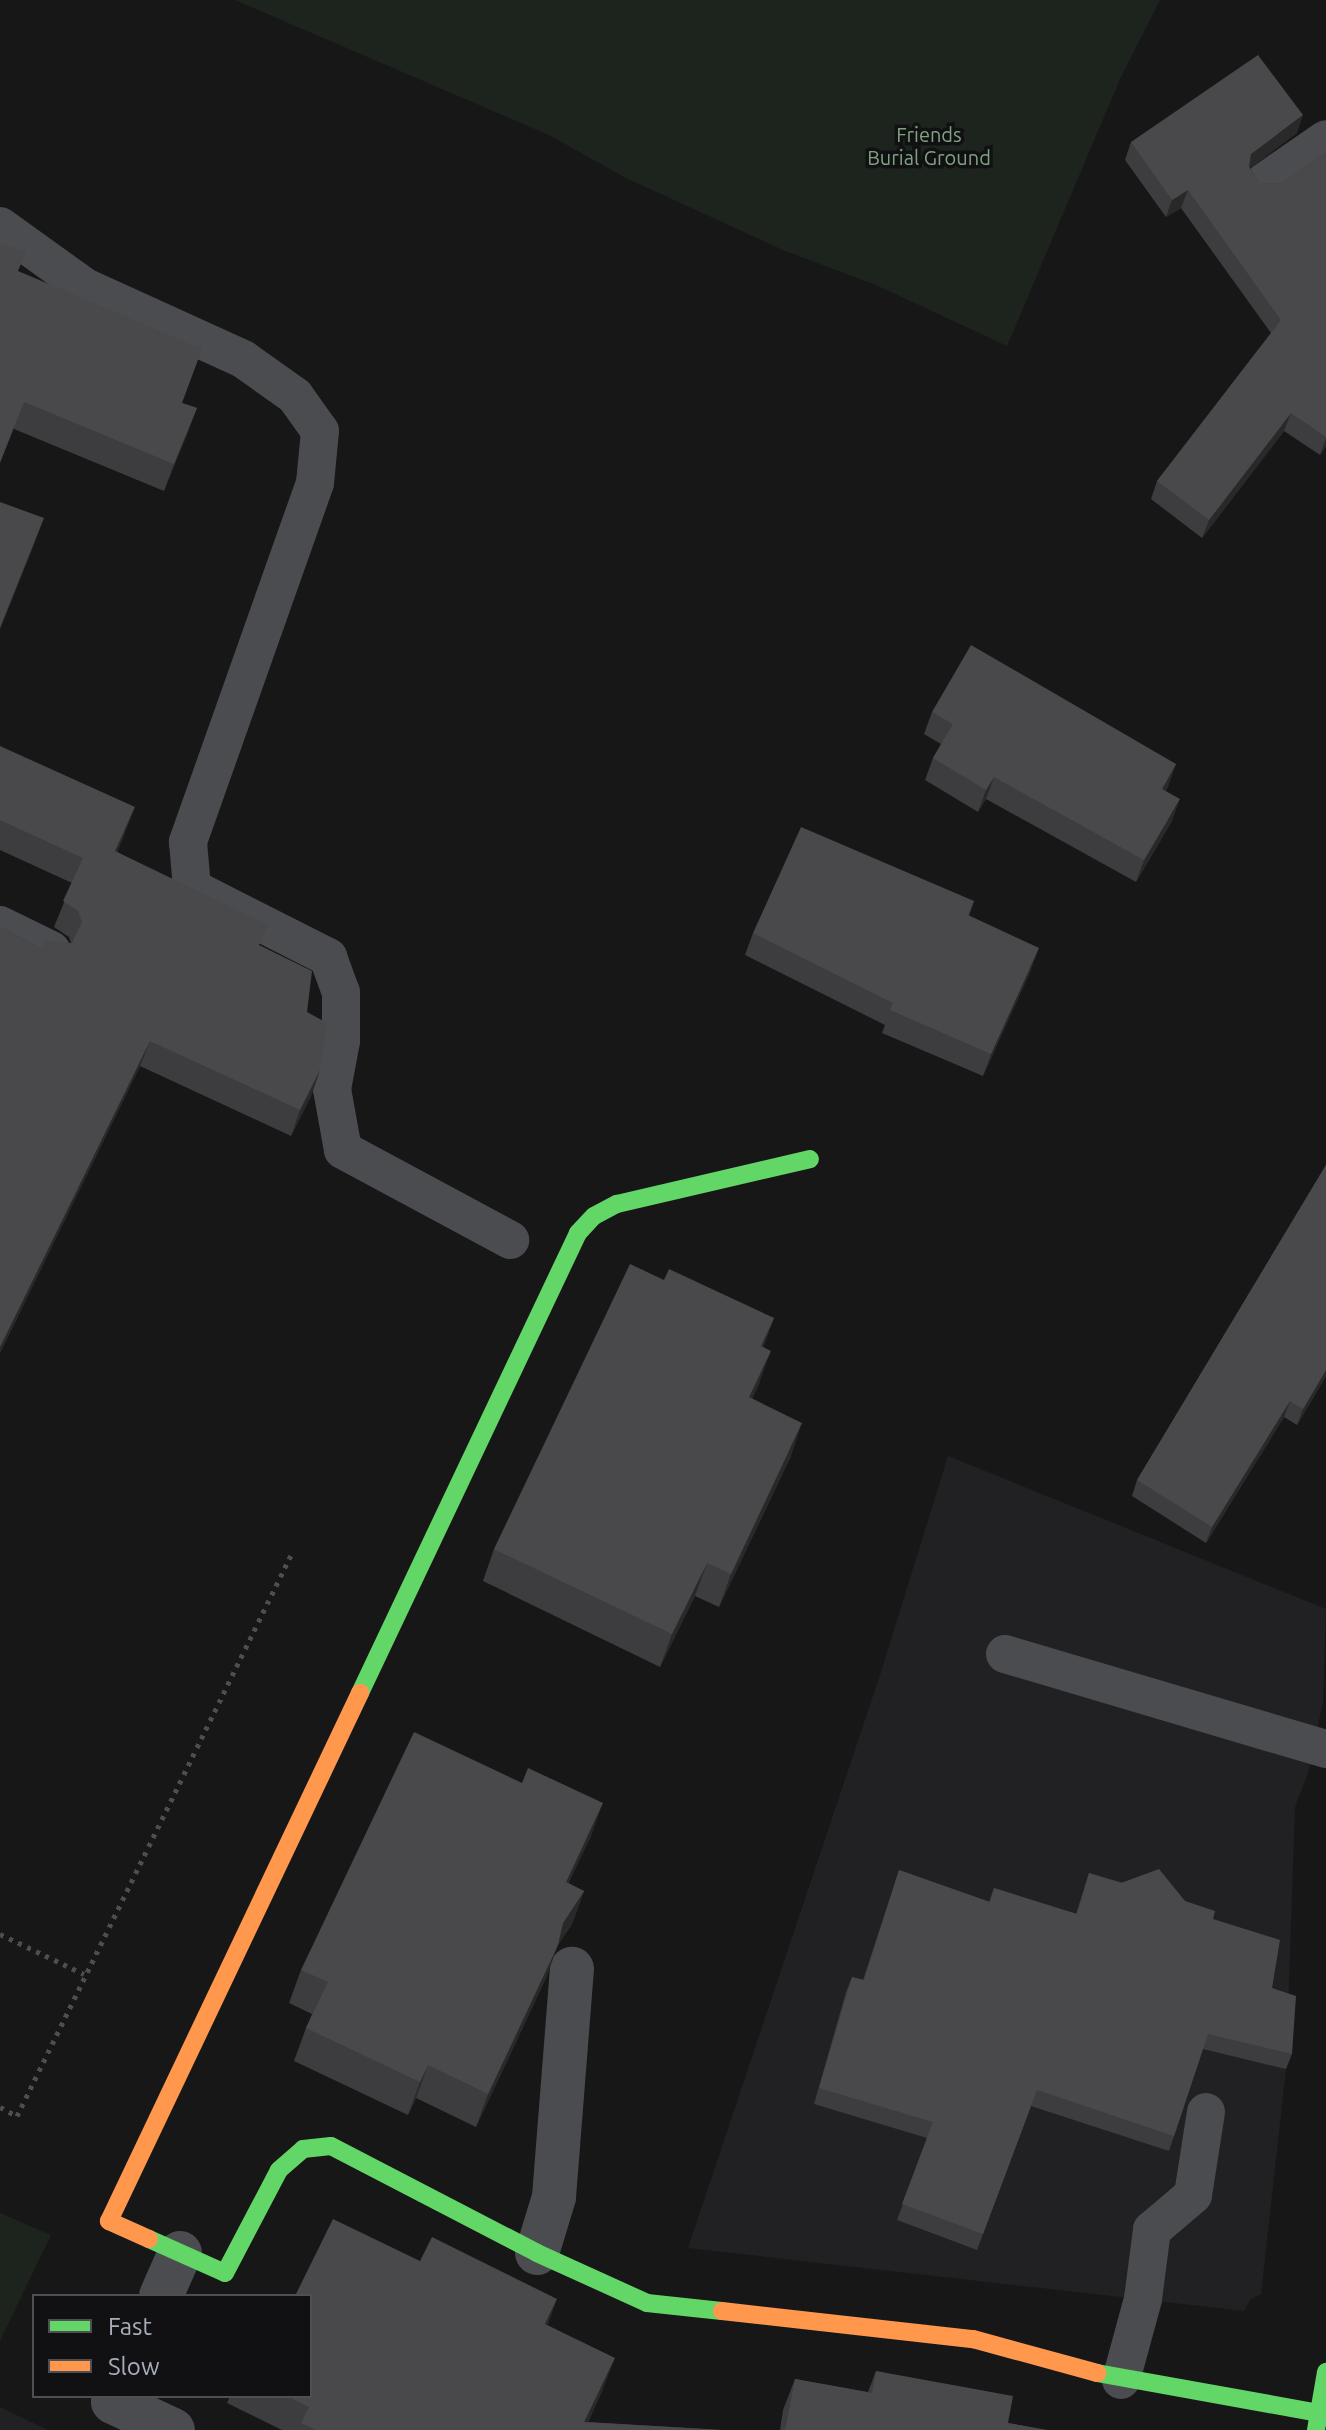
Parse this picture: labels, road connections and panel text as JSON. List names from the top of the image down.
{
  "parks": ["Friends Burial Ground"],
  "legend": ["Fast", "Slow"]
}
